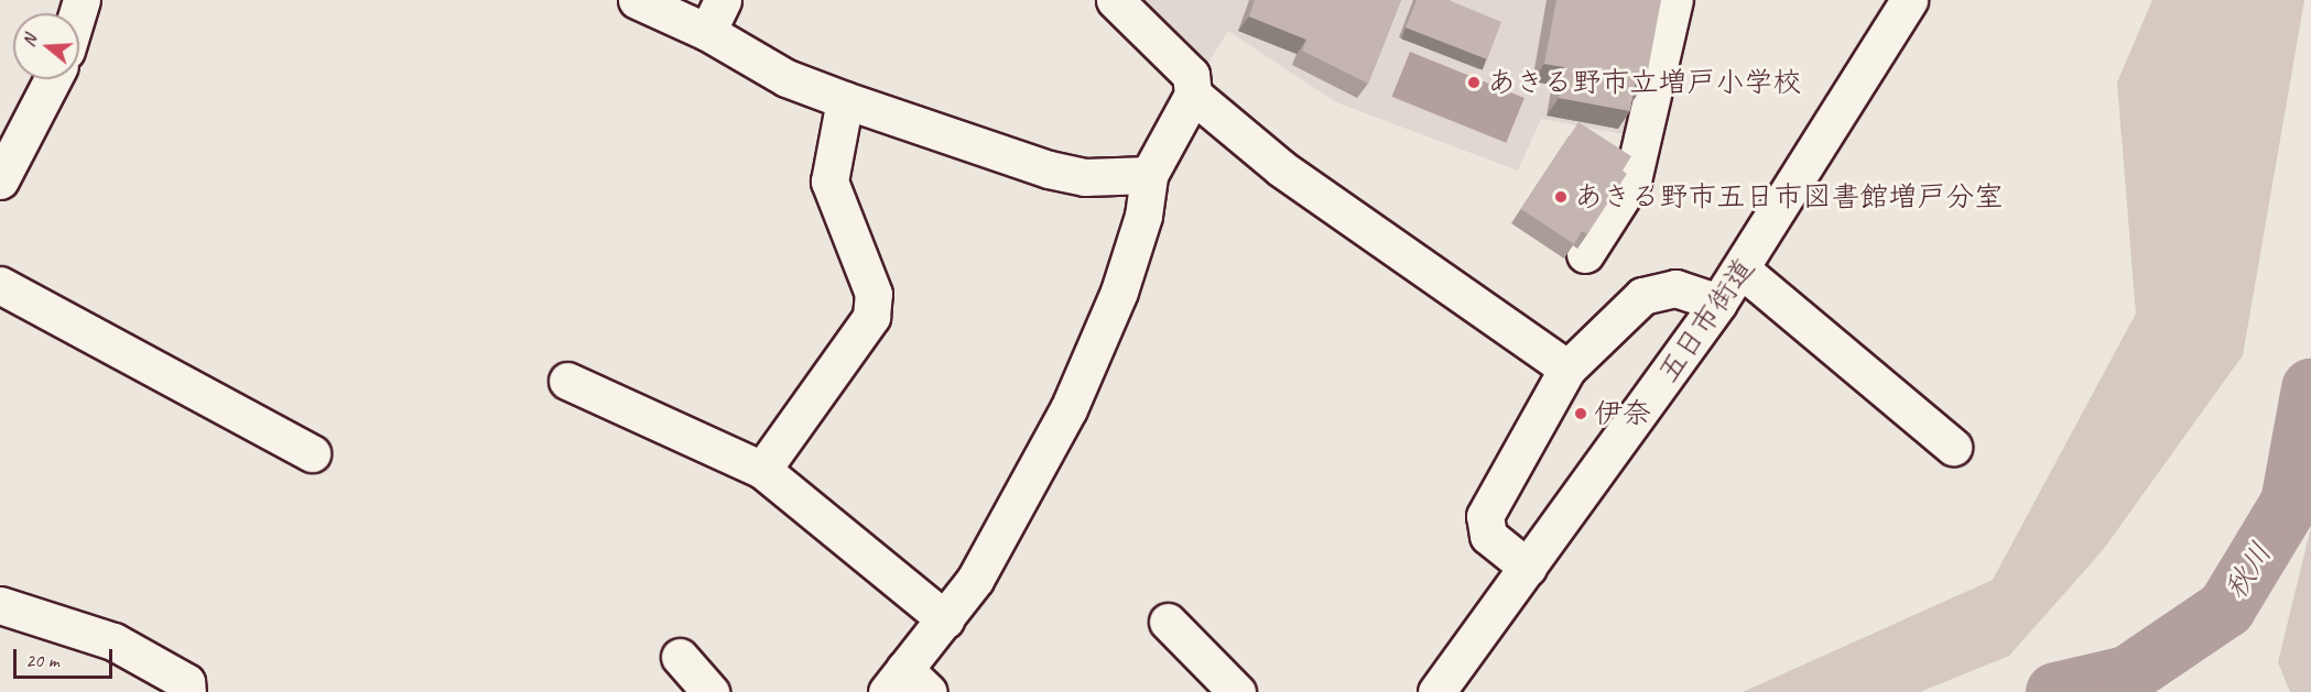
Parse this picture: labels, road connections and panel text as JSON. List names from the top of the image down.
{
  "streets": {
    "street": ["五日市街道"]
  },
  "water": ["秋川"],
  "places": ["あきる野市立増戸小学校", "あきる野市五日市図書館増戸分室", "伊奈"],
  "scale_bar": "20 m",
  "north": "left"
}
